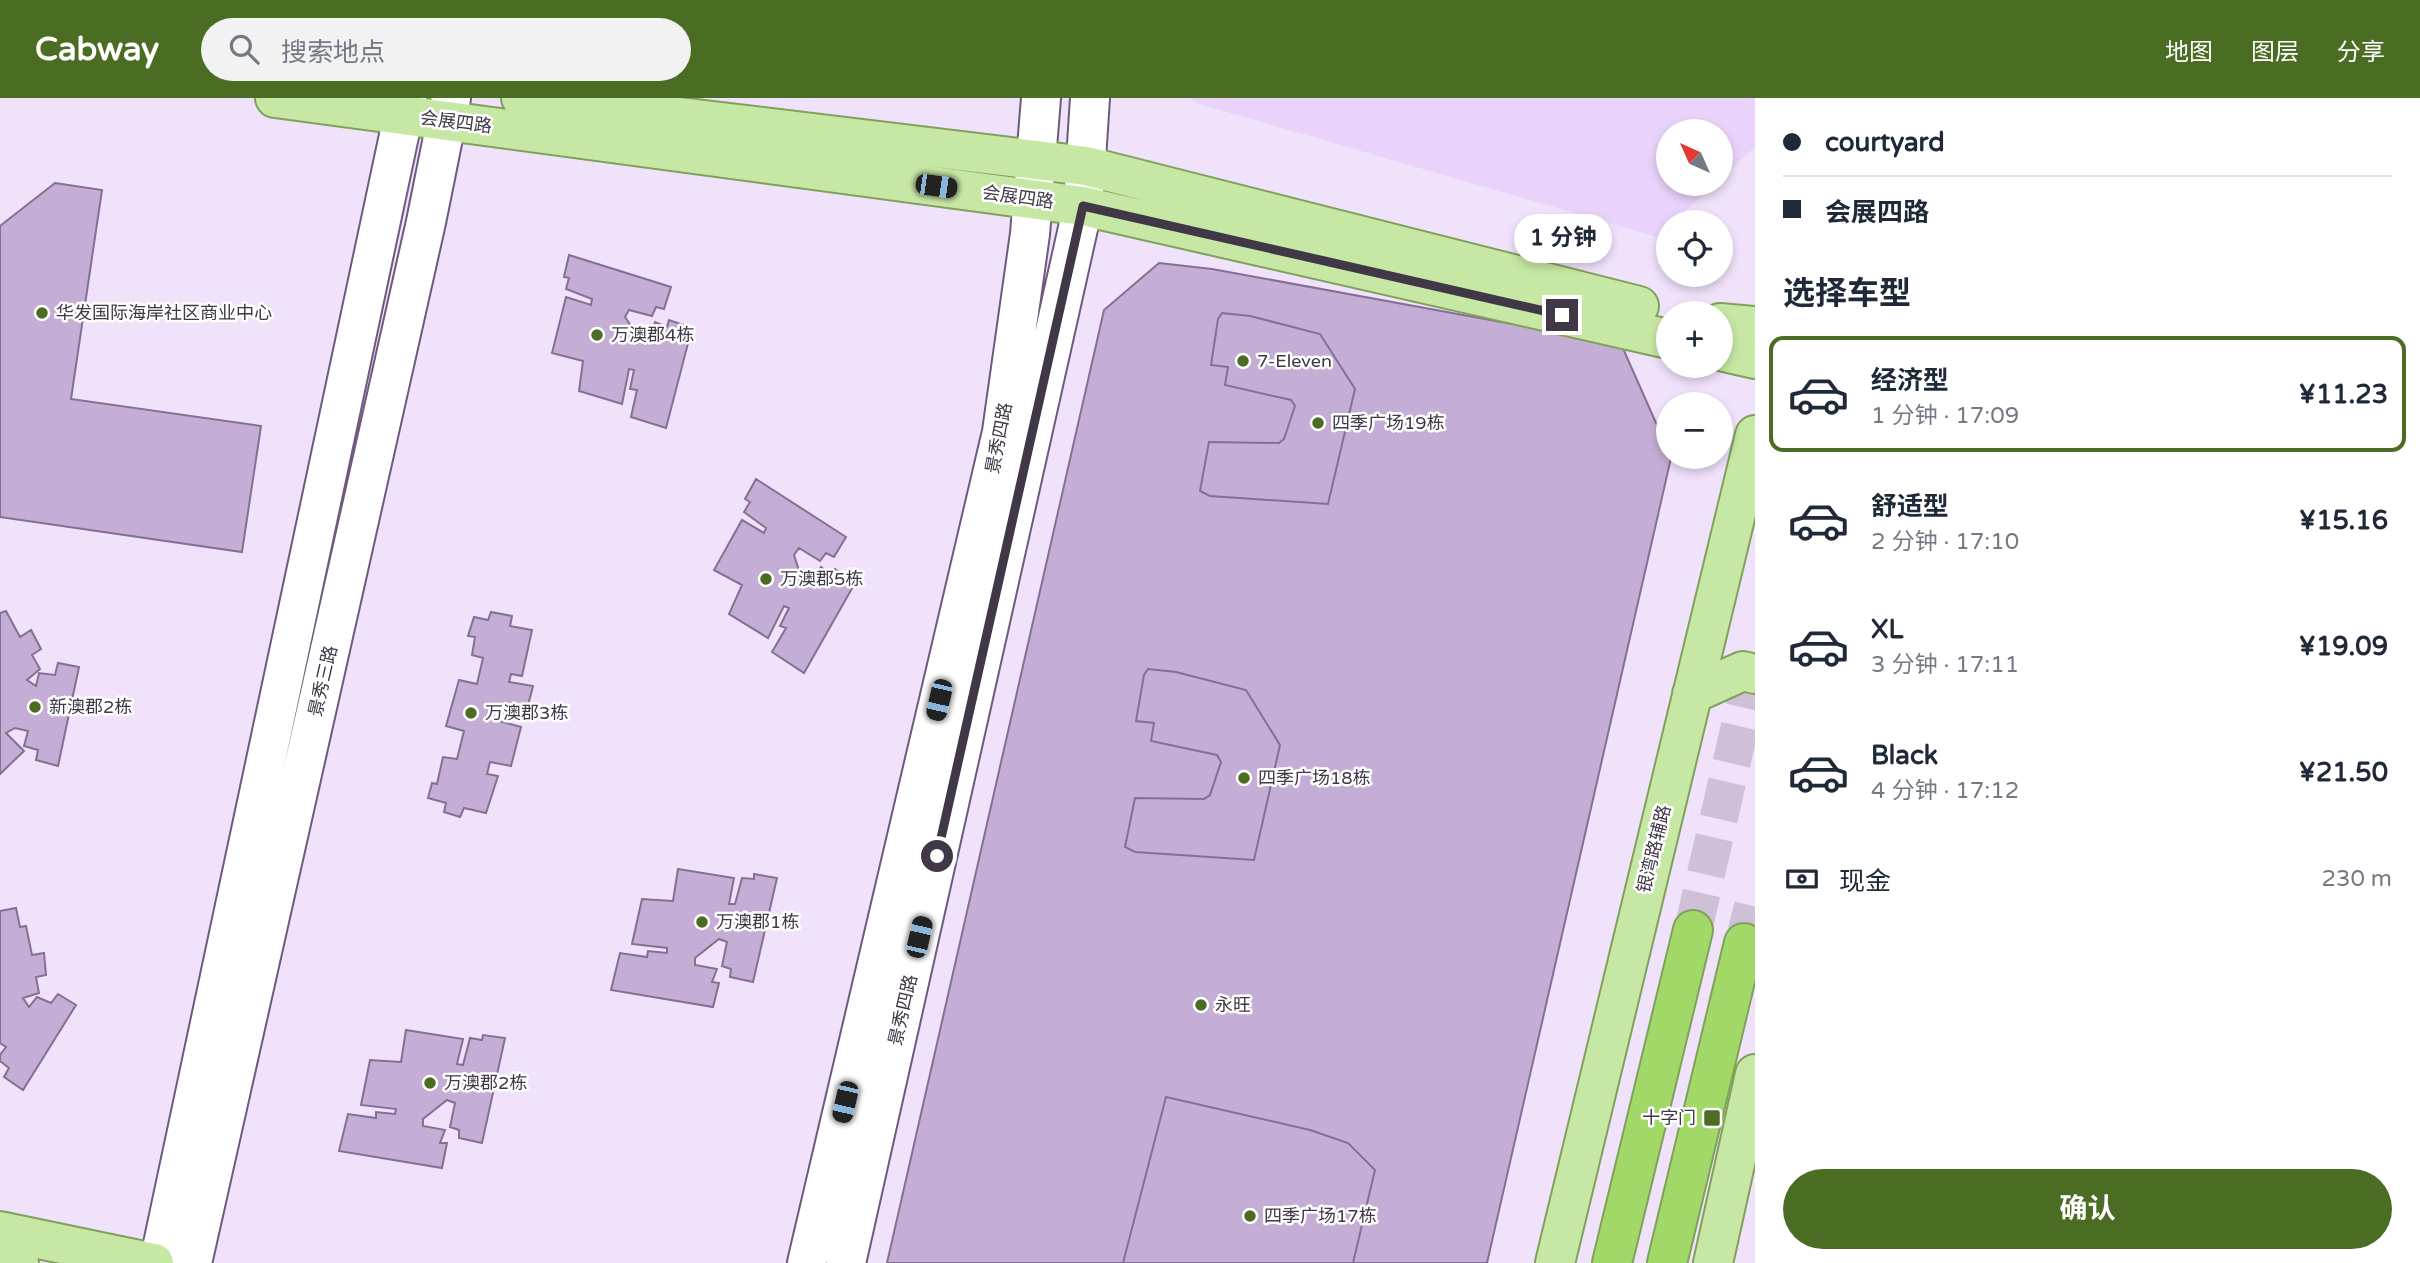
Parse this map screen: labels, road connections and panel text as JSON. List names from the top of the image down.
{
  "streets": {
    "main road": ["会展四路", "银湾路辅路"],
    "street": ["景秀四路", "景秀三路"]
  },
  "crossings": [
    ["会展四路", "景秀四路"],
    ["会展四路", "景秀三路"]
  ],
  "places": {
    "other": [
      "华发国际海岸社区商业中心",
      "万澳郡4栋",
      "7-Eleven",
      "四季广场19栋",
      "万澳郡5栋",
      "新澳郡2栋",
      "万澳郡3栋",
      "四季广场18栋",
      "万澳郡1栋",
      "永旺",
      "万澳郡2栋",
      "四季广场17栋"
    ],
    "transit": ["十字门"]
  },
  "north": "top left",
  "page": {
    "header": "Cabway",
    "search": "搜索地点",
    "nav": ["地图", "图层", "分享"],
    "banner": ["courtyard", "会展四路"],
    "map_buttons": ["+", "−"],
    "bubble": "1 分钟",
    "heading": "选择车型",
    "list": [
      {
        "name": "经济型",
        "note": "1 分钟 · 17:09",
        "value": "¥11.23"
      },
      {
        "name": "舒适型",
        "note": "2 分钟 · 17:10",
        "value": "¥15.16"
      },
      {
        "name": "XL",
        "note": "3 分钟 · 17:11",
        "value": "¥19.09"
      },
      {
        "name": "Black",
        "note": "4 分钟 · 17:12",
        "value": "¥21.50"
      }
    ],
    "pay": ["现金", "230 m"],
    "buttons": "确认"
  }
}
